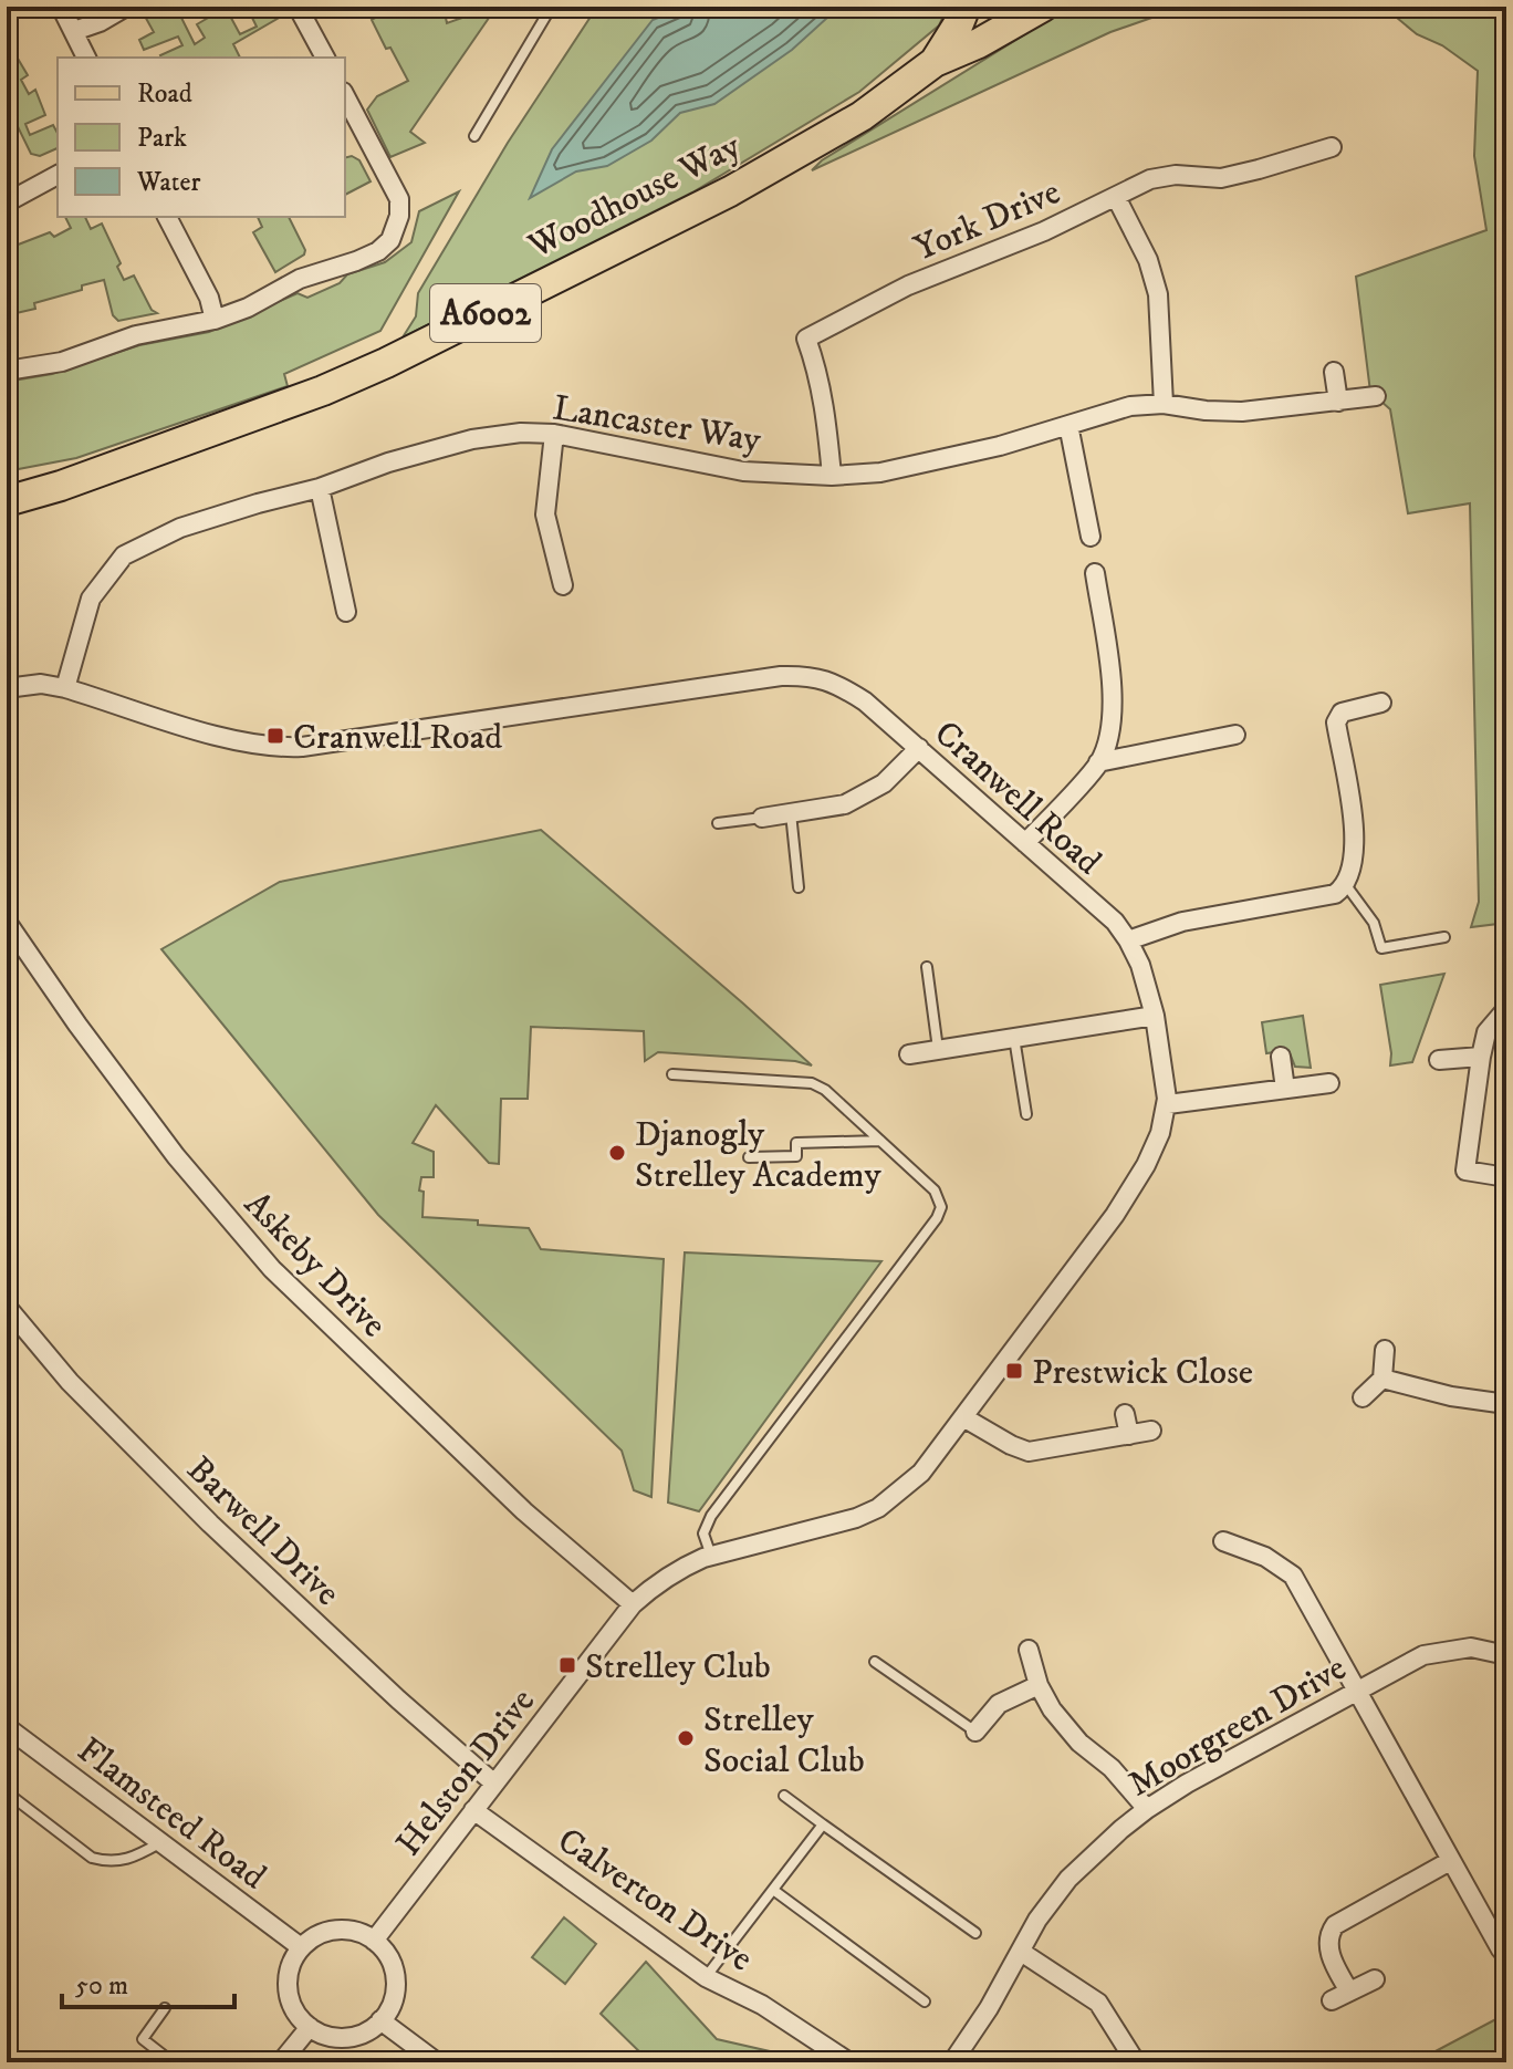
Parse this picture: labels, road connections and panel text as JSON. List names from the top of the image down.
{
  "streets": {
    "main road": ["Woodhouse Way", "A6002"],
    "street": [
      "York Drive",
      "Lancaster Way",
      "Cranwell Road",
      "Askeby Drive",
      "Barwell Drive",
      "Moorgreen Drive",
      "Helston Drive",
      "Flamsteed Road",
      "Calverton Drive"
    ]
  },
  "crossings": [
    ["York Drive", "Lancaster Way"],
    ["Lancaster Way", "Cranwell Road"],
    ["Cranwell Road", "Helston Drive"],
    ["Askeby Drive", "Helston Drive"],
    ["Barwell Drive", "Helston Drive"],
    ["Helston Drive", "Flamsteed Road"],
    ["Helston Drive", "Calverton Drive"]
  ],
  "places": {
    "transit": ["Cranwell Road", "Prestwick Close", "Strelley Club"],
    "other": ["Djanogly Strelley Academy", "Strelley Social Club"]
  },
  "legend": ["Road", "Park", "Water"],
  "scale_bar": "50 m"
}
